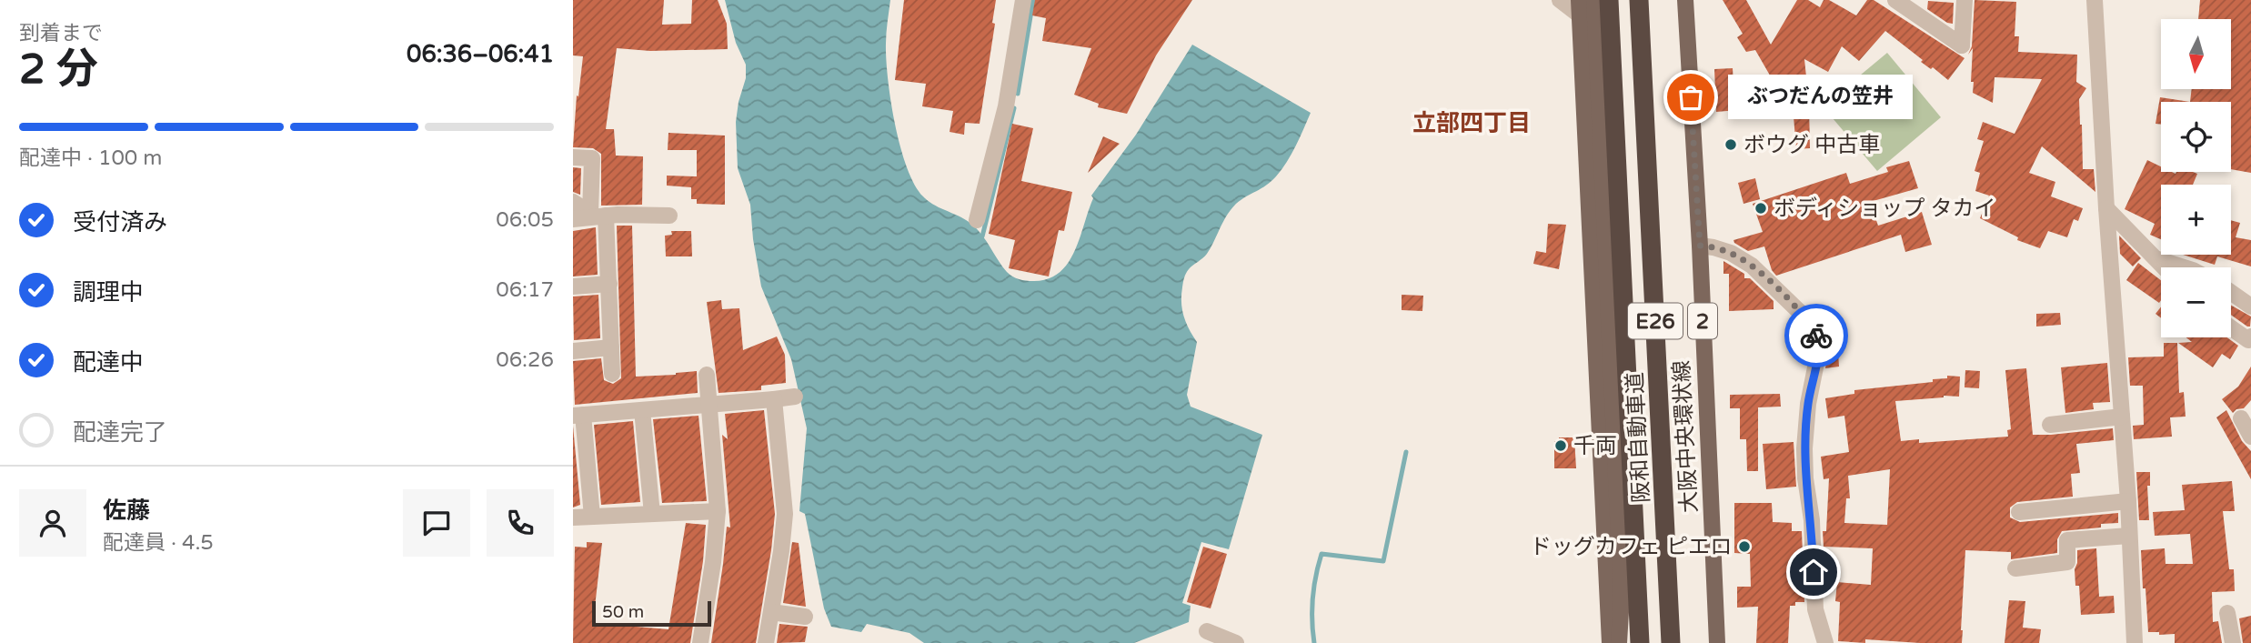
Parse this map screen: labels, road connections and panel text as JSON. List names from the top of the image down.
{
  "streets": {
    "highway": ["E26", "阪和自動車道"],
    "main road": ["2", "大阪中央環状線"]
  },
  "districts": ["立部四丁目"],
  "places": [
    "ぶつだんの笠井",
    "ボウグ 中古車",
    "ボディショップ タカイ",
    "千両",
    "ドッグカフェ ピエロ"
  ],
  "scale_bar": "50 m",
  "north": "bottom",
  "page": {
    "heading": ["2 分", "到着まで", "06:36–06:41"],
    "panel": ["佐藤", "配達員 · 4.5"],
    "map_buttons": ["+", "−"],
    "bubble": "ぶつだんの笠井",
    "bar": "配達中 · 100 m",
    "list": [
      ["受付済み", "06:05"],
      ["調理中", "06:17"],
      ["配達中", "06:26"],
      "配達完了"
    ],
    "scale": "50 m"
  }
}
